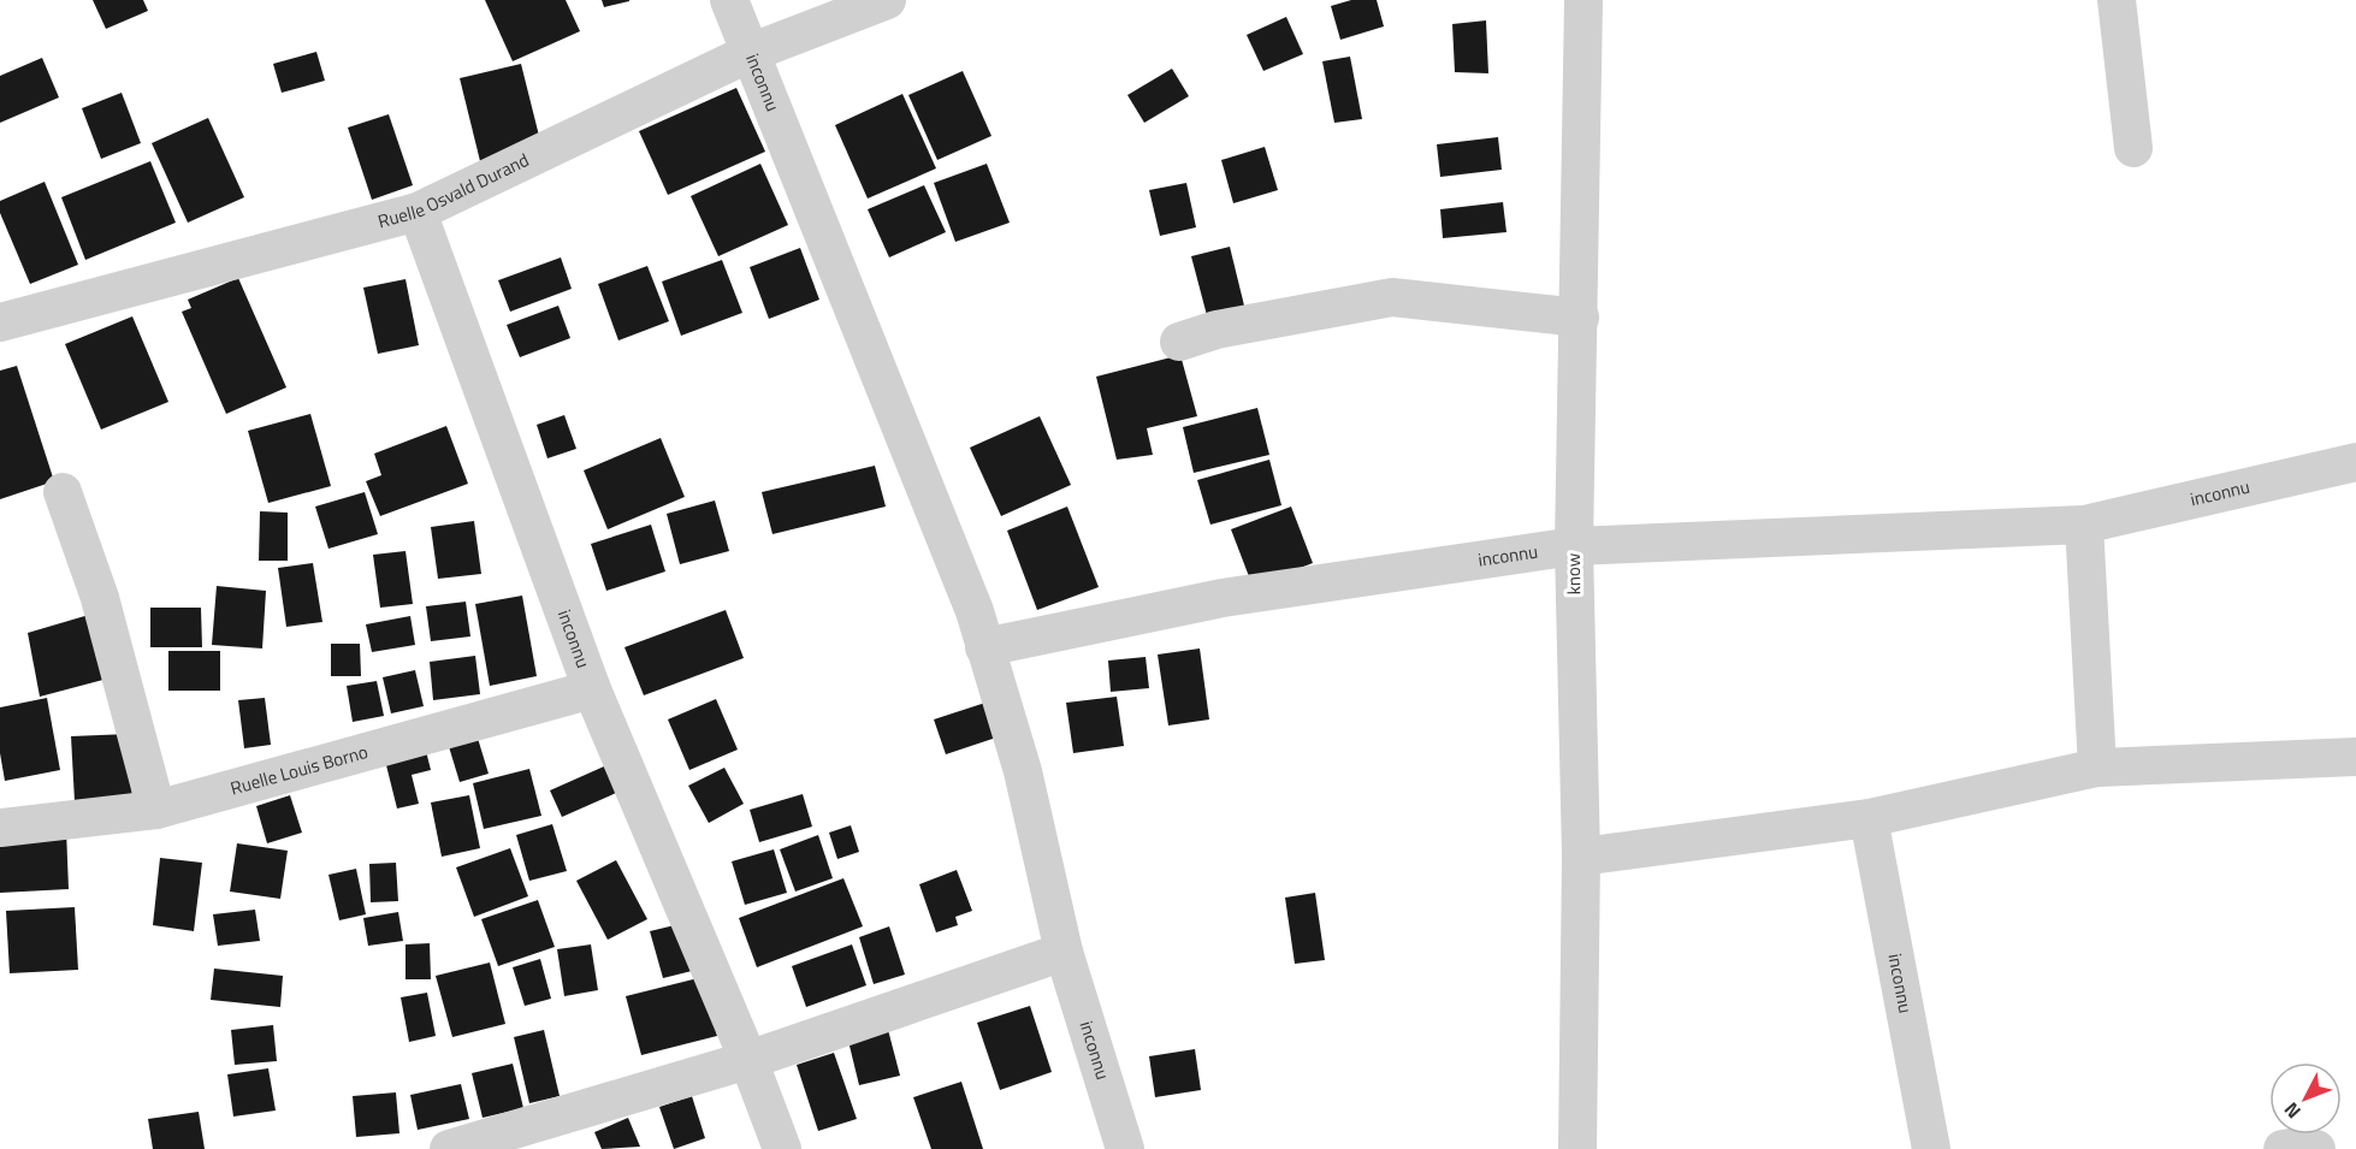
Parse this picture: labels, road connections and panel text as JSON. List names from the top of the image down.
{
  "streets": {
    "street": [
      "inconnu",
      "Ruelle Osvald Durand",
      "know",
      "Ruelle Louis Borno"
    ]
  },
  "crossings": [
    ["inconnu", "Ruelle Osvald Durand"],
    ["inconnu", "know"],
    ["inconnu", "Ruelle Louis Borno"]
  ],
  "north": "bottom left"
}
